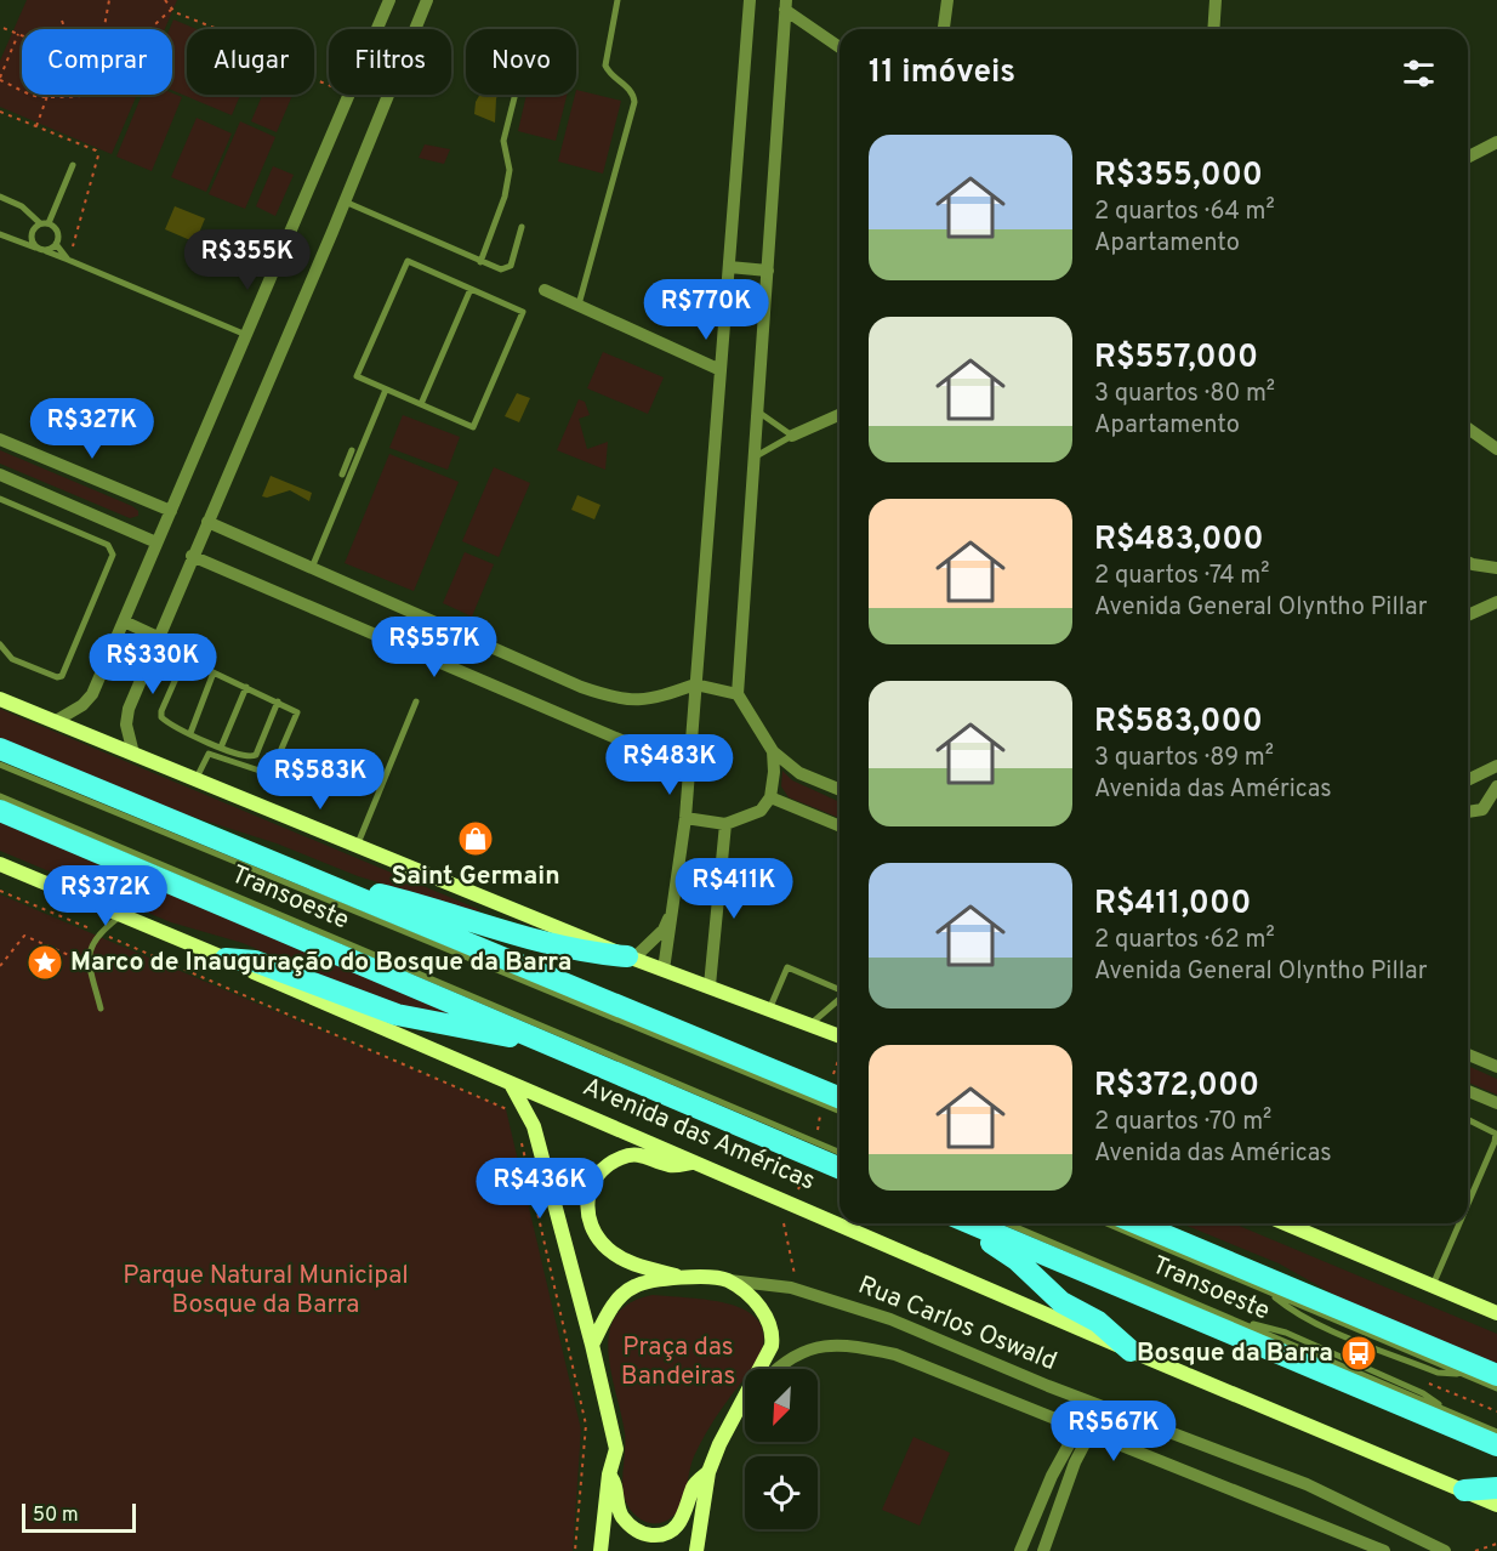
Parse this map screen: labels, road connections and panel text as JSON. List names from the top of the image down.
{
  "streets": {
    "highway": ["Avenida das Américas"],
    "street": ["Rua Carlos Oswald"],
    "lane": ["Transoeste"]
  },
  "parks": ["Parque Natural Municipal Bosque da Barra", "Praça das Bandeiras"],
  "places": {
    "shop": ["Saint Germain"],
    "place": ["Marco de Inauguração do Bosque da Barra"],
    "bus stop": ["Bosque da Barra"]
  },
  "scale_bar": "50 m",
  "north": "bottom left",
  "page": {
    "chip": [
      "Comprar",
      "Alugar",
      "Filtros",
      "Novo"
    ],
    "heading": "11 imóveis",
    "list": [
      {
        "name": "R$355,000",
        "note": "2 quartos · 64 m² · Apartamento"
      },
      {
        "name": "R$557,000",
        "note": "3 quartos · 80 m² · Apartamento"
      },
      {
        "name": "R$483,000",
        "note": "2 quartos · 74 m² · Avenida General Olyntho Pillar"
      },
      {
        "name": "R$583,000",
        "note": "3 quartos · 89 m² · Avenida das Américas"
      },
      {
        "name": "R$411,000",
        "note": "2 quartos · 62 m² · Avenida General Olyntho Pillar"
      },
      {
        "name": "R$372,000",
        "note": "2 quartos · 70 m² · Avenida das Américas"
      }
    ],
    "price": [
      "R$355K",
      "R$770K",
      "R$327K",
      "R$557K",
      "R$330K",
      "R$483K",
      "R$583K",
      "R$411K",
      "R$372K",
      "R$436K",
      "R$567K"
    ],
    "scale": "50 m"
  }
}
